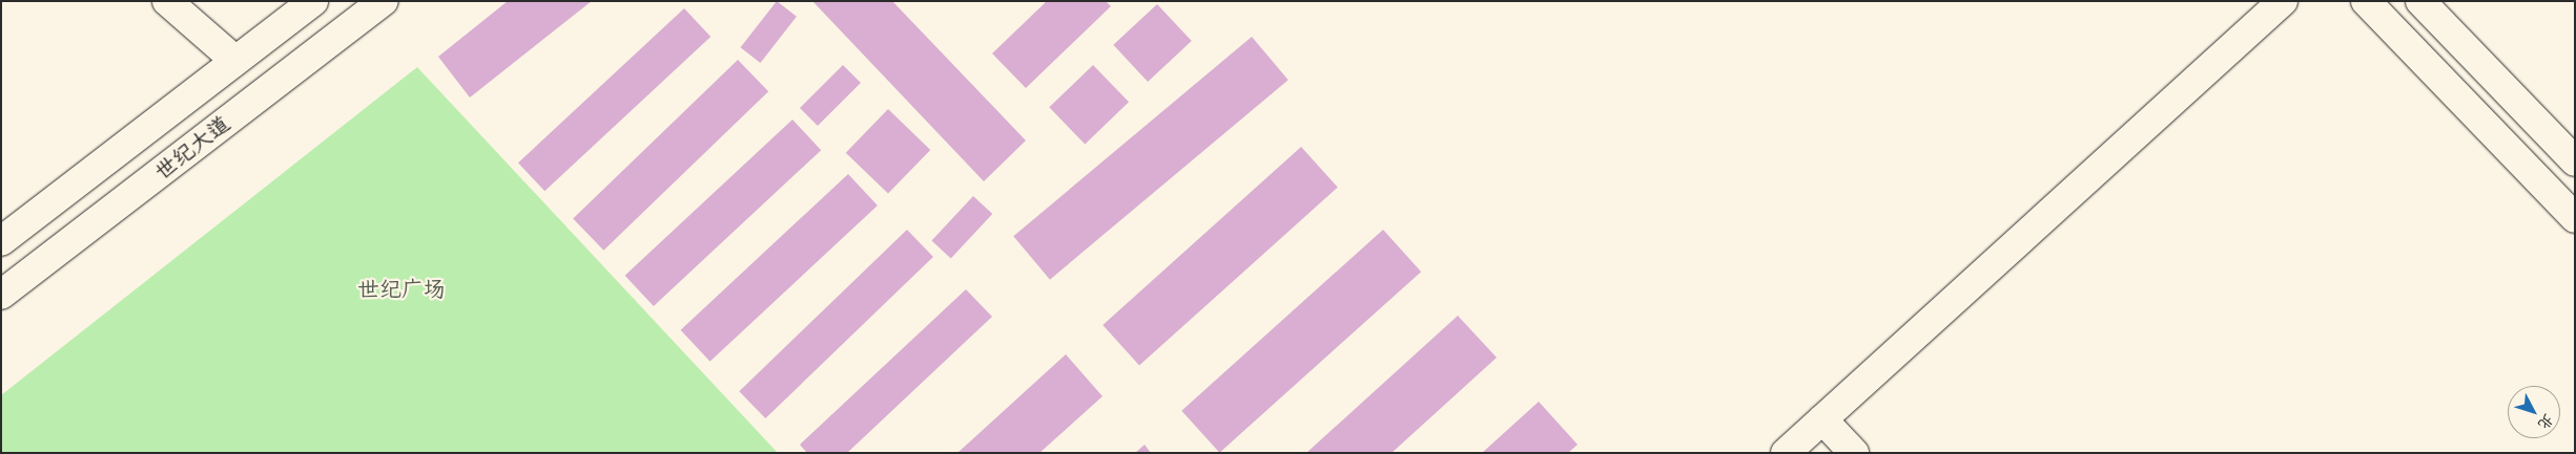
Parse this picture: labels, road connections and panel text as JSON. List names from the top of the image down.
{
  "streets": {
    "street": ["世纪大道"]
  },
  "parks": ["世纪广场"],
  "north": "bottom right"
}
